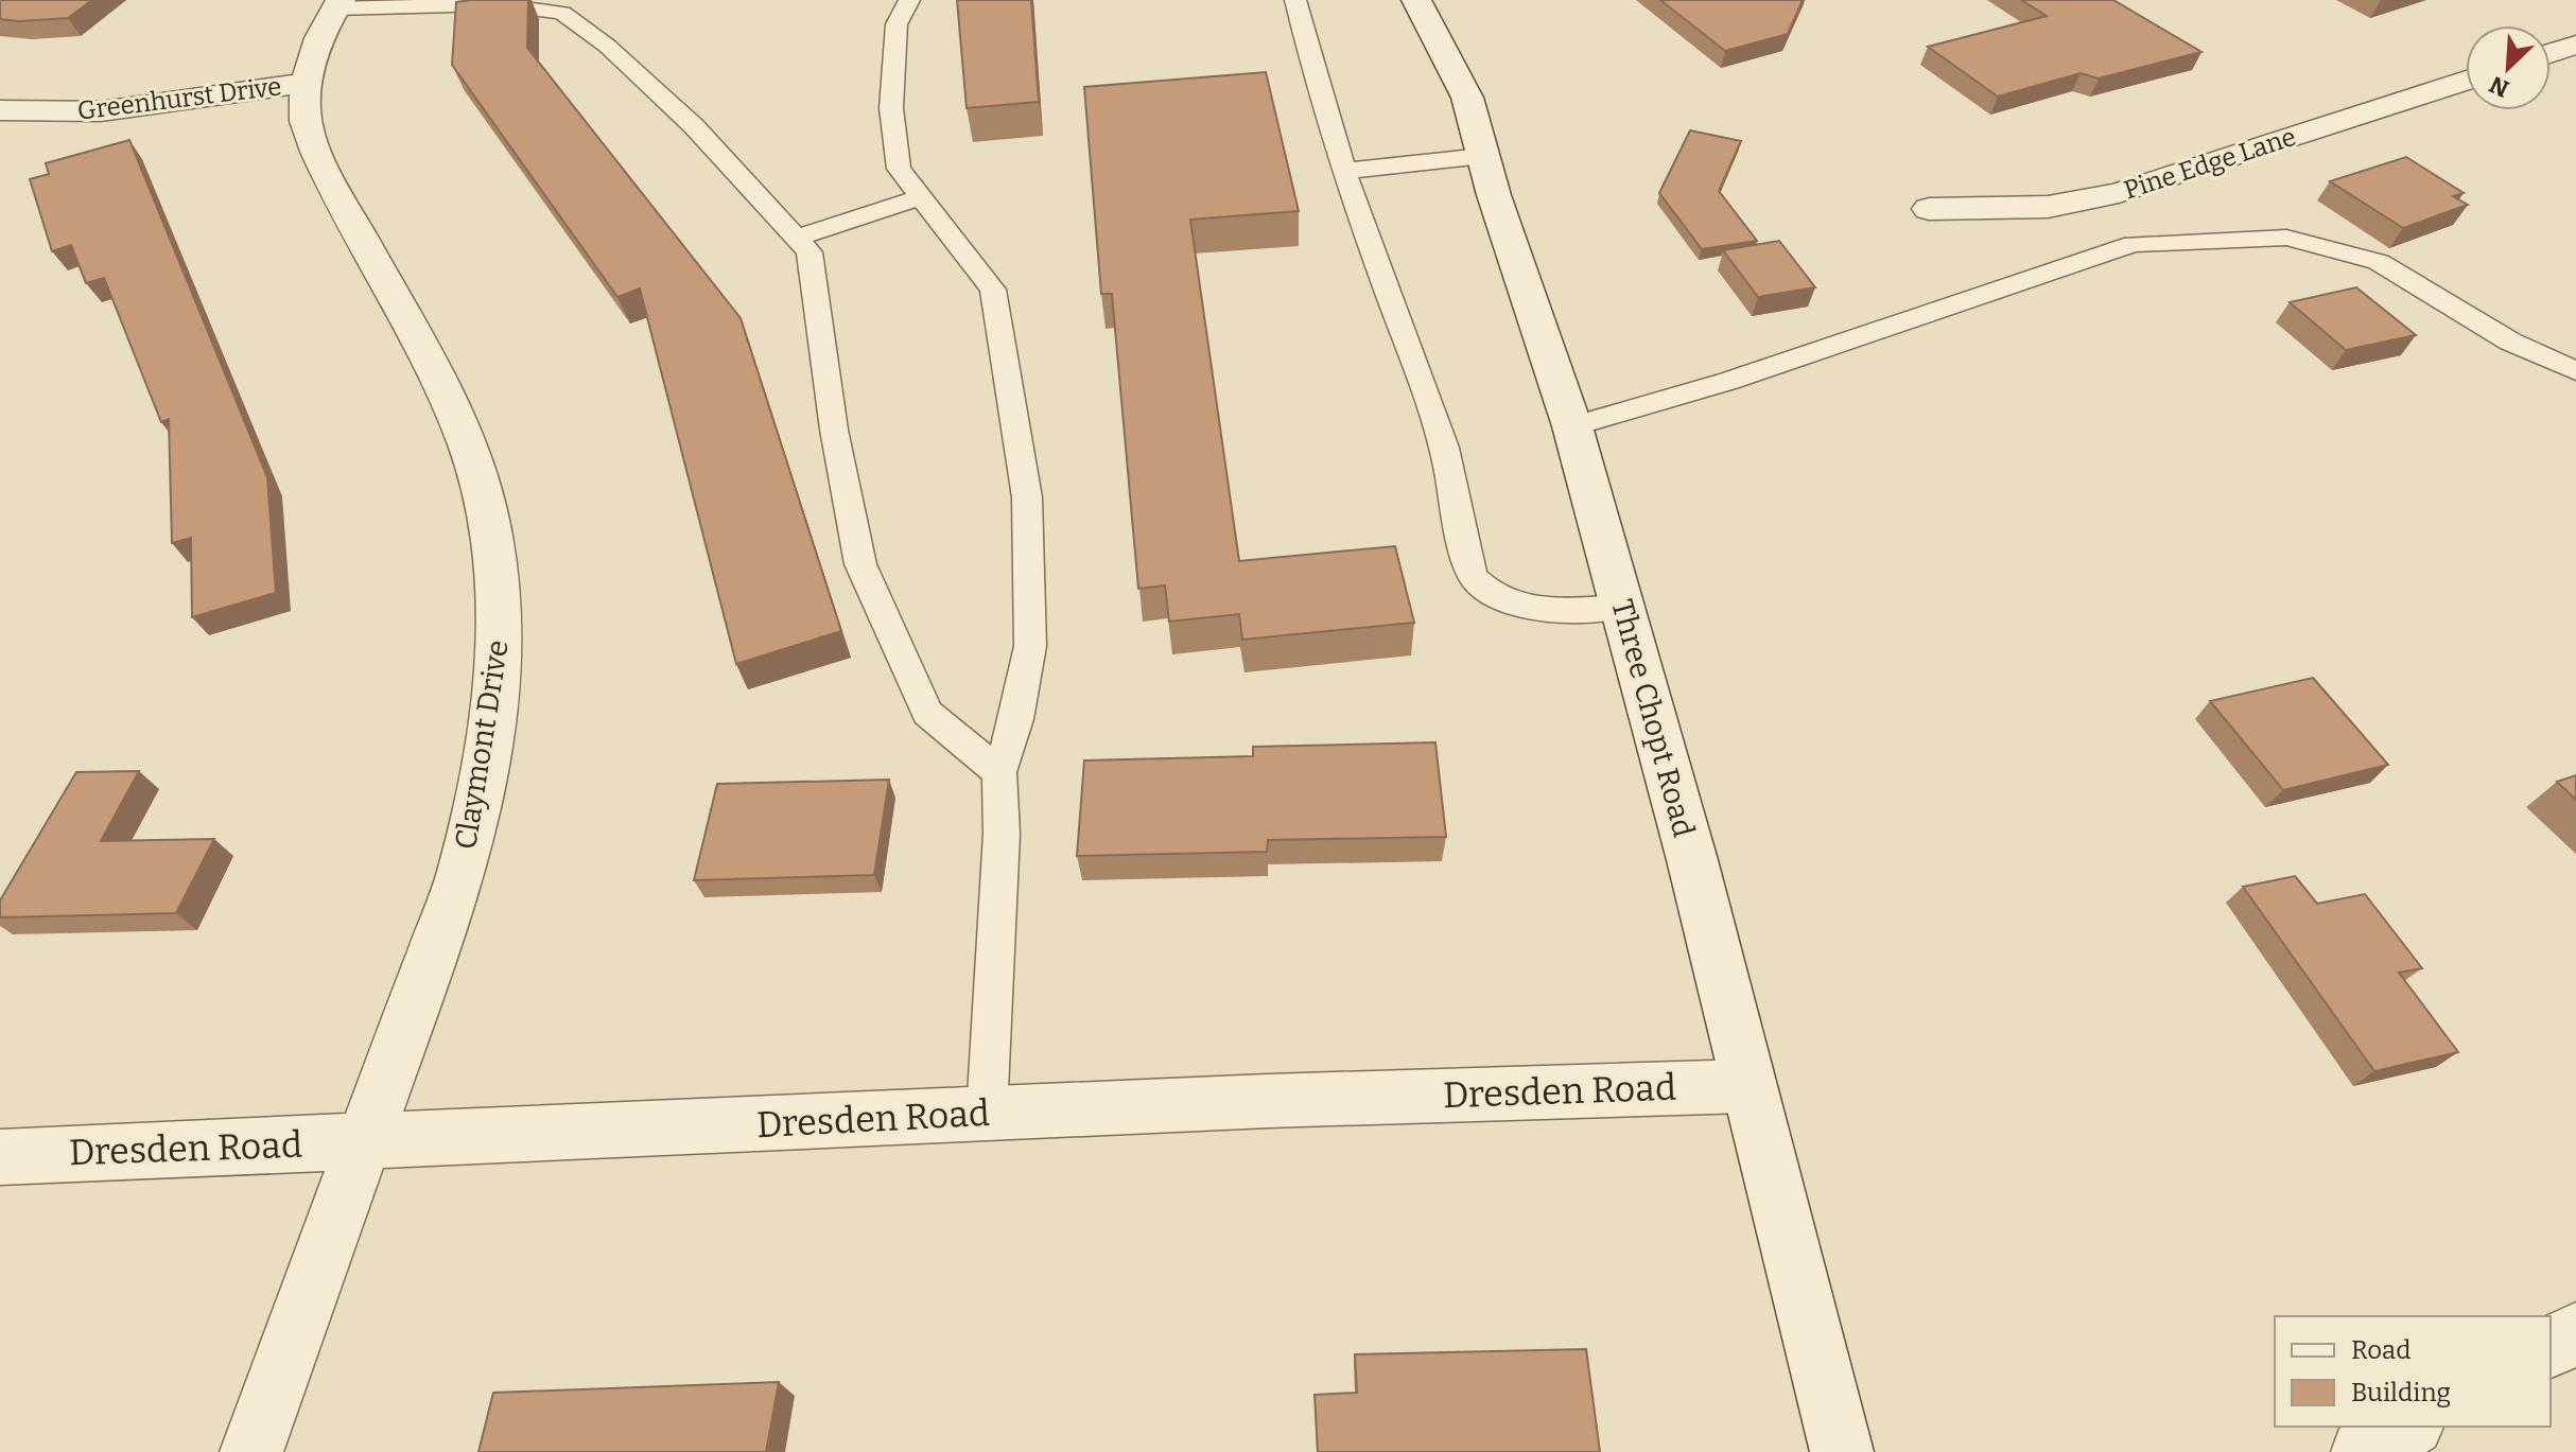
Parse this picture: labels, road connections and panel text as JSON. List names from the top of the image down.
{
  "streets": {
    "street": [
      "Greenhurst Drive",
      "Pine Edge Lane",
      "Three Chopt Road",
      "Claymont Drive",
      "Dresden Road"
    ]
  },
  "crossings": [
    ["Greenhurst Drive", "Claymont Drive"],
    ["Three Chopt Road", "Dresden Road"],
    ["Claymont Drive", "Dresden Road"]
  ],
  "legend": ["Road", "Building"],
  "north": "bottom left"
}
